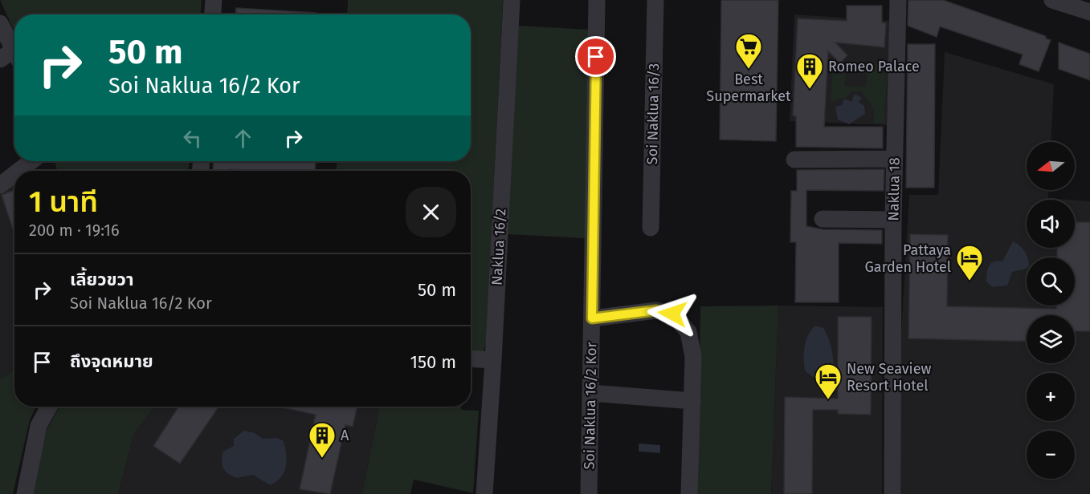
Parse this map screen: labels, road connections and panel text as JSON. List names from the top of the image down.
{
  "streets": {
    "street": [
      "Soi Naklua 16/3",
      "Naklua 18",
      "Naklua 16/2",
      "Soi Naklua 16/2 Kor"
    ]
  },
  "places": {
    "supermarket": ["Best Supermarket"],
    "building": ["Romeo Palace", "A"],
    "hotel": ["Pattaya Garden Hotel", "New Seaview Resort Hotel"]
  },
  "north": "left",
  "page": {
    "turn": ["50 m", "Soi Naklua 16/2 Kor"],
    "map_buttons": ["+", "−"],
    "heading": ["1 นาที", "200 m · 19:16"],
    "list": [
      {
        "name": "เลี้ยวขวา",
        "note": "Soi Naklua 16/2 Kor",
        "value": "50 m"
      },
      {
        "name": "ถึงจุดหมาย",
        "value": "150 m"
      }
    ]
  }
}
